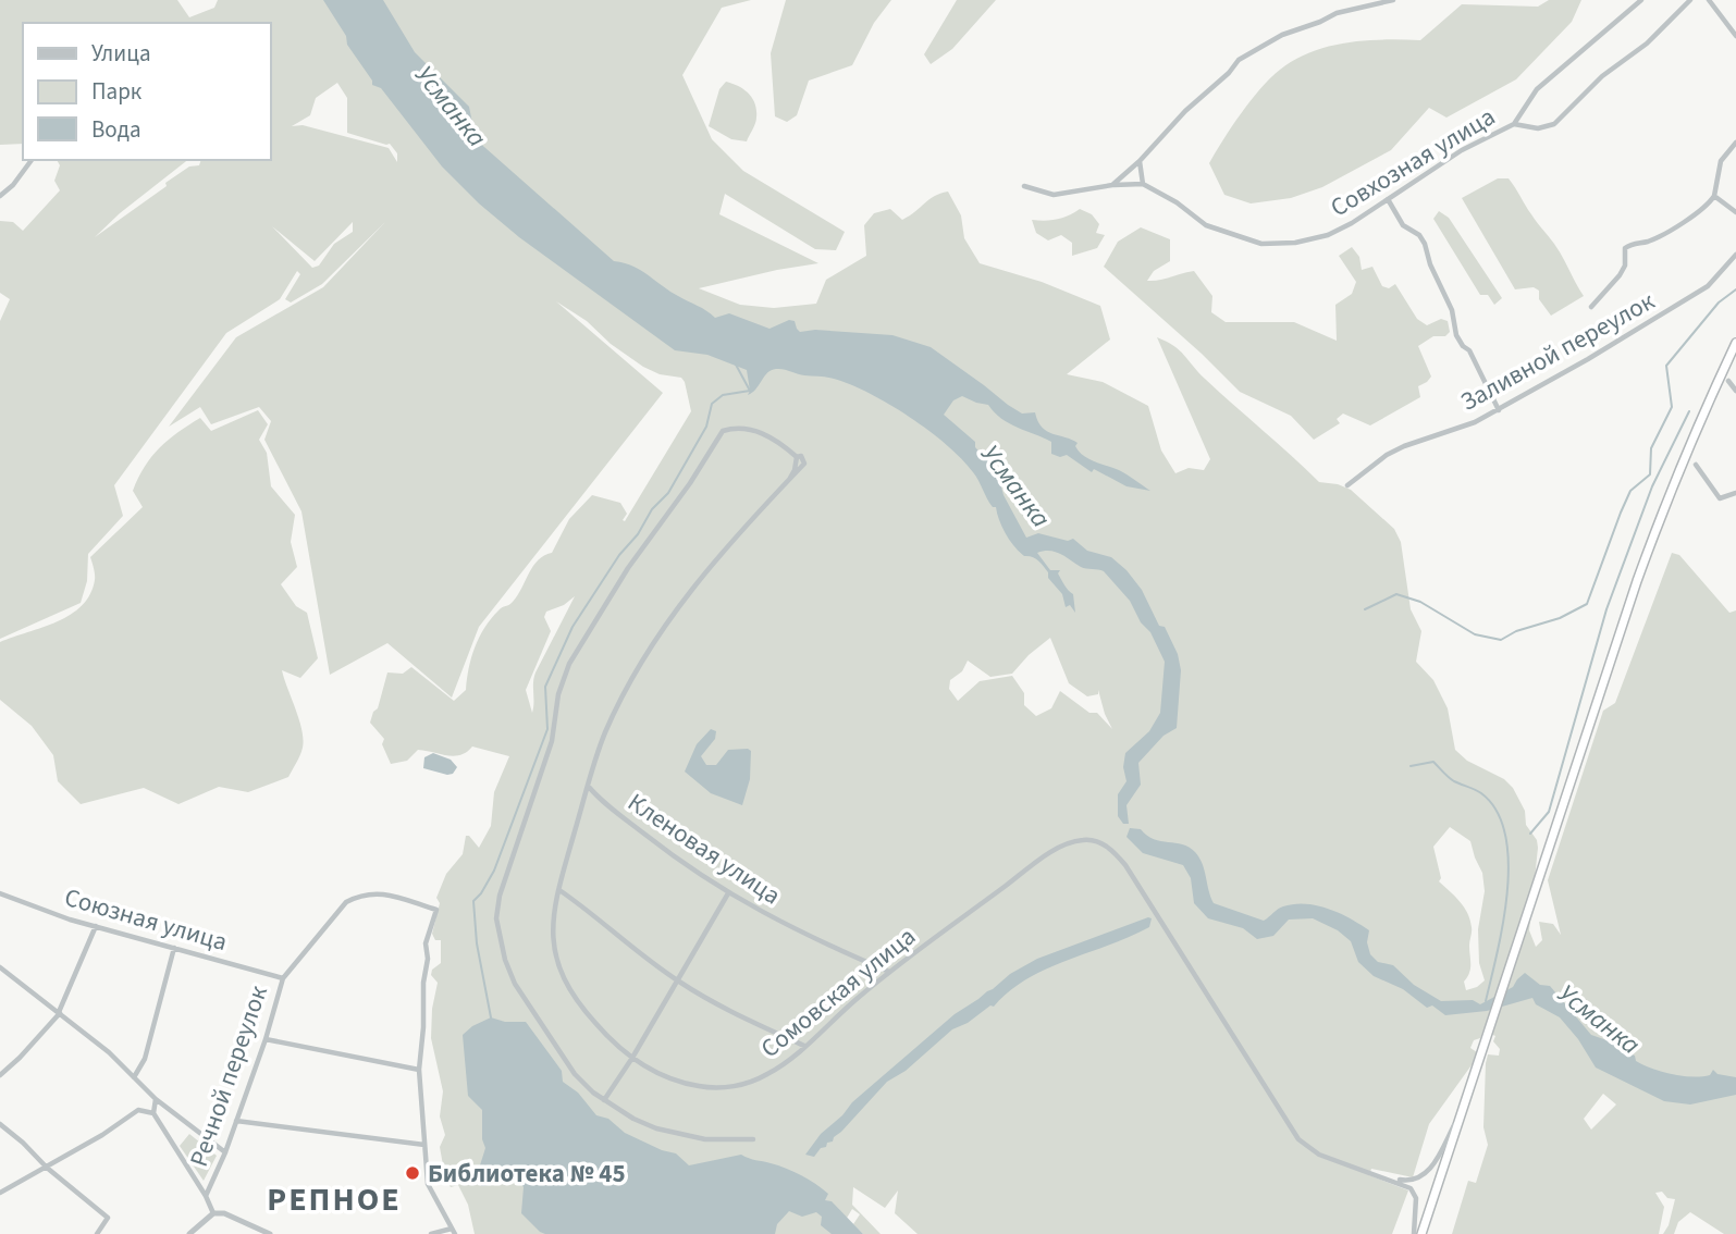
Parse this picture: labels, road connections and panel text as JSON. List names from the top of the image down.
{
  "streets": {
    "street": [
      "Совхозная улица",
      "Заливной переулок",
      "Кленовая улица",
      "Союзная улица",
      "Сомовская улица",
      "Речной переулок"
    ]
  },
  "crossings": [
    ["Кленовая улица", "Сомовская улица"],
    ["Союзная улица", "Речной переулок"]
  ],
  "districts": ["РЕПНОЕ"],
  "water": ["Усманка"],
  "places": ["Библиотека № 45"],
  "legend": ["Улица", "Парк", "Вода"]
}
